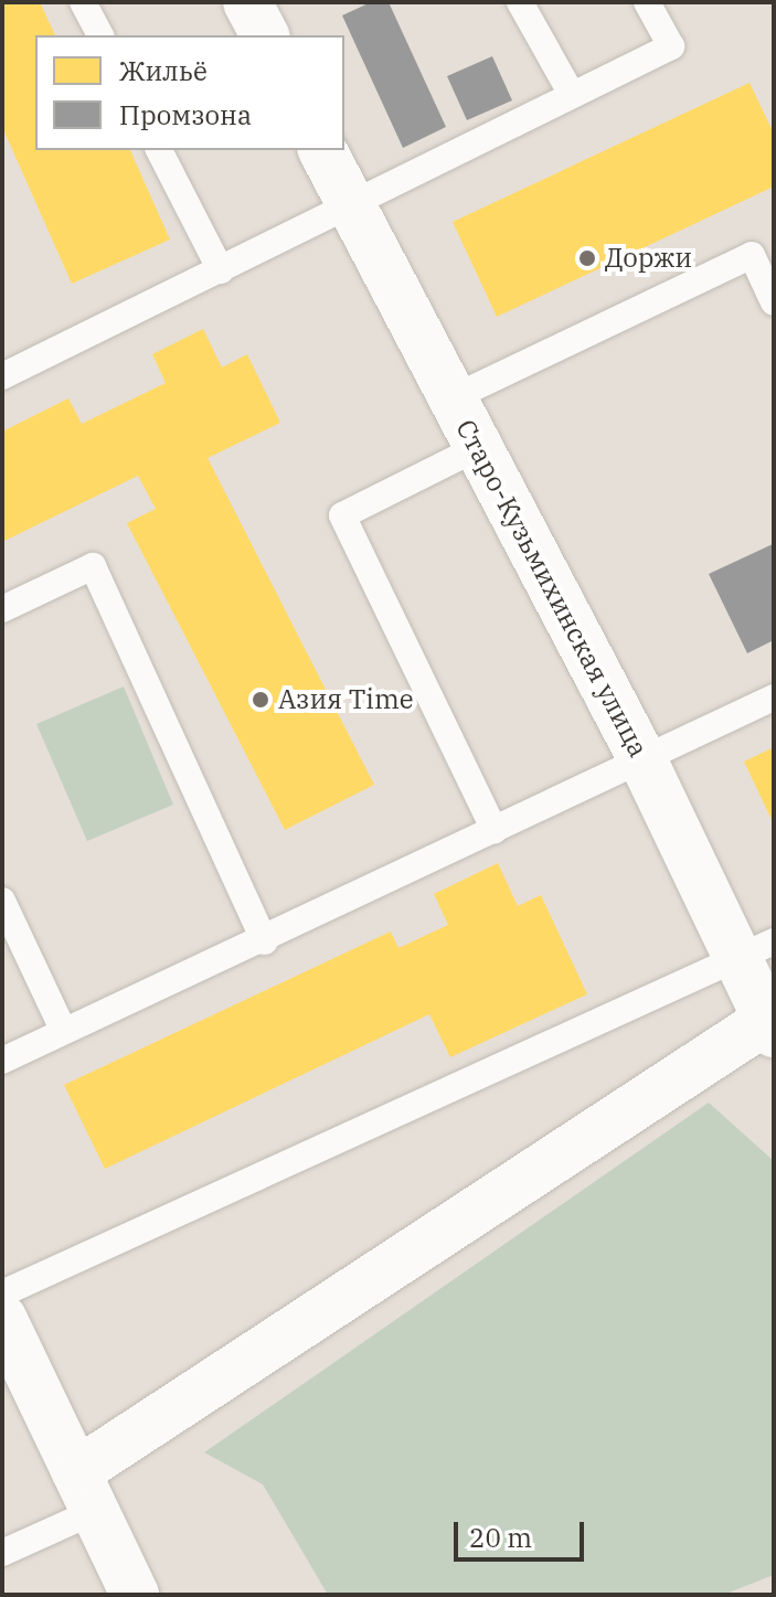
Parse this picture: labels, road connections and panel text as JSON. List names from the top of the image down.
{
  "streets": {
    "street": ["Старо-Кузьмихинская улица"]
  },
  "places": ["Доржи", "Азия Time"],
  "legend": ["Жильё", "Промзона"],
  "scale_bar": "20 m"
}
